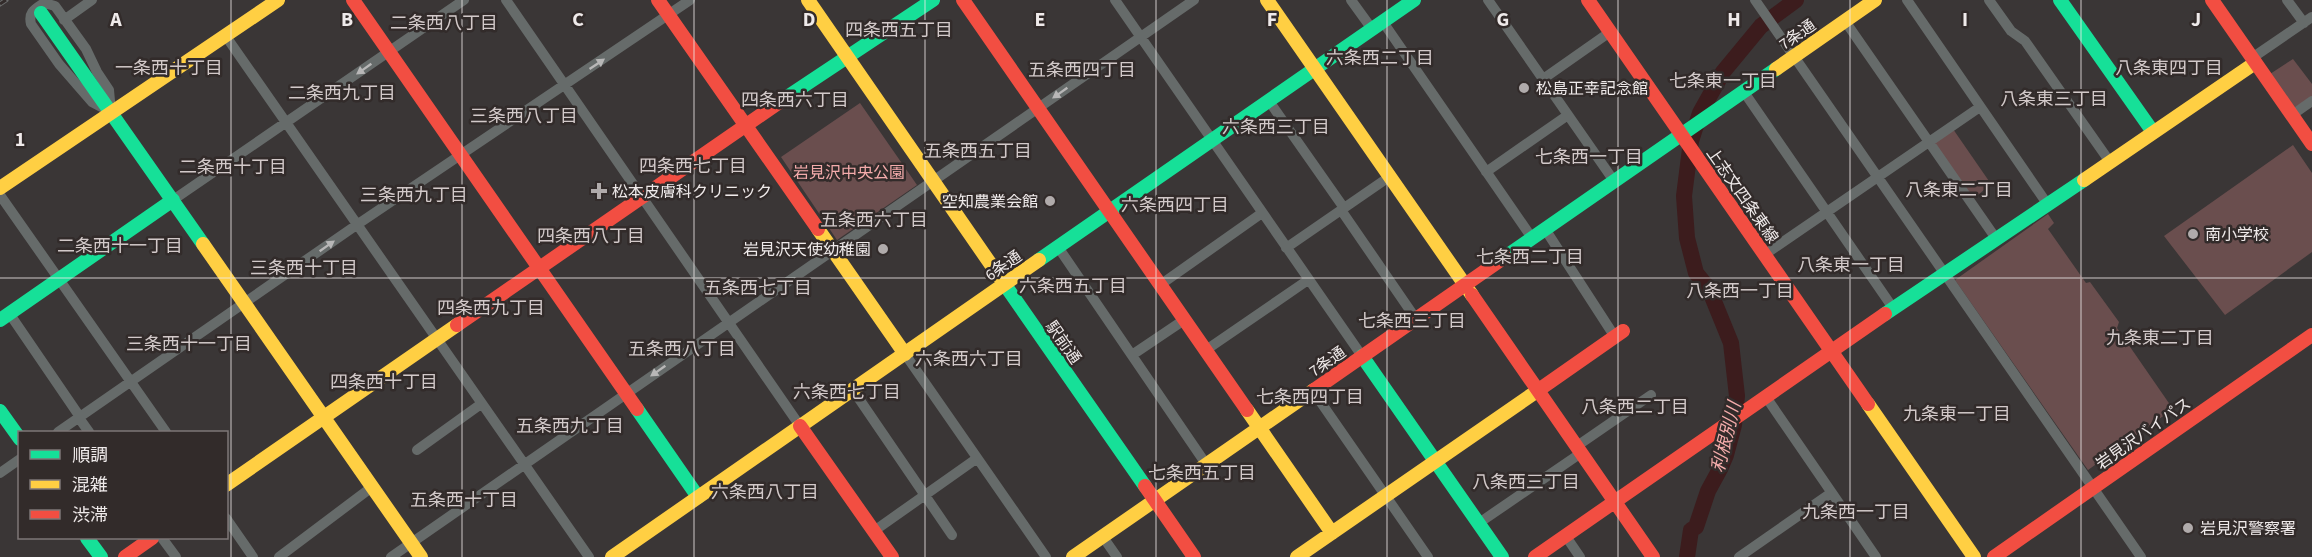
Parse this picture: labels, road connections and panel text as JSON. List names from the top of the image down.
{
  "streets": {
    "main road": [
      "7条通",
      "上志文四条東線",
      "6条通",
      "駅前通",
      "岩見沢バイパス"
    ]
  },
  "crossings": [
    ["7条通", "上志文四条東線"],
    ["7条通", "駅前通"],
    ["6条通", "駅前通"]
  ],
  "districts": [
    "二条西八丁目",
    "四条西五丁目",
    "六条西二丁目",
    "一条西十丁目",
    "八条東四丁目",
    "五条西四丁目",
    "七条東一丁目",
    "二条西九丁目",
    "八条東三丁目",
    "四条西六丁目",
    "三条西八丁目",
    "六条西三丁目",
    "五条西五丁目",
    "七条西一丁目",
    "四条西七丁目",
    "二条西十丁目",
    "八条東二丁目",
    "三条西九丁目",
    "六条西四丁目",
    "五条西六丁目",
    "四条西八丁目",
    "二条西十一丁目",
    "七条西二丁目",
    "八条東一丁目",
    "三条西十丁目",
    "六条西五丁目",
    "五条西七丁目",
    "八条西一丁目",
    "四条西九丁目",
    "七条西三丁目",
    "九条東二丁目",
    "三条西十一丁目",
    "五条西八丁目",
    "六条西六丁目",
    "四条西十丁目",
    "六条西七丁目",
    "七条西四丁目",
    "八条西二丁目",
    "九条東一丁目",
    "五条西九丁目",
    "七条西五丁目",
    "八条西三丁目",
    "六条西八丁目",
    "五条西十丁目",
    "九条西一丁目"
  ],
  "water": ["利根別川"],
  "parks": ["岩見沢中央公園"],
  "places": {
    "other": [
      "松島正幸記念館",
      "空知農業会館",
      "南小学校",
      "岩見沢天使幼稚園",
      "岩見沢警察署"
    ],
    "health": ["松本皮膚科クリニック"]
  },
  "legend": ["順調", "混雑", "渋滞"],
  "grid": {
    "columns": [
      "A",
      "B",
      "C",
      "D",
      "E",
      "F",
      "G",
      "H",
      "I",
      "J"
    ],
    "rows": ["1"]
  }
}
